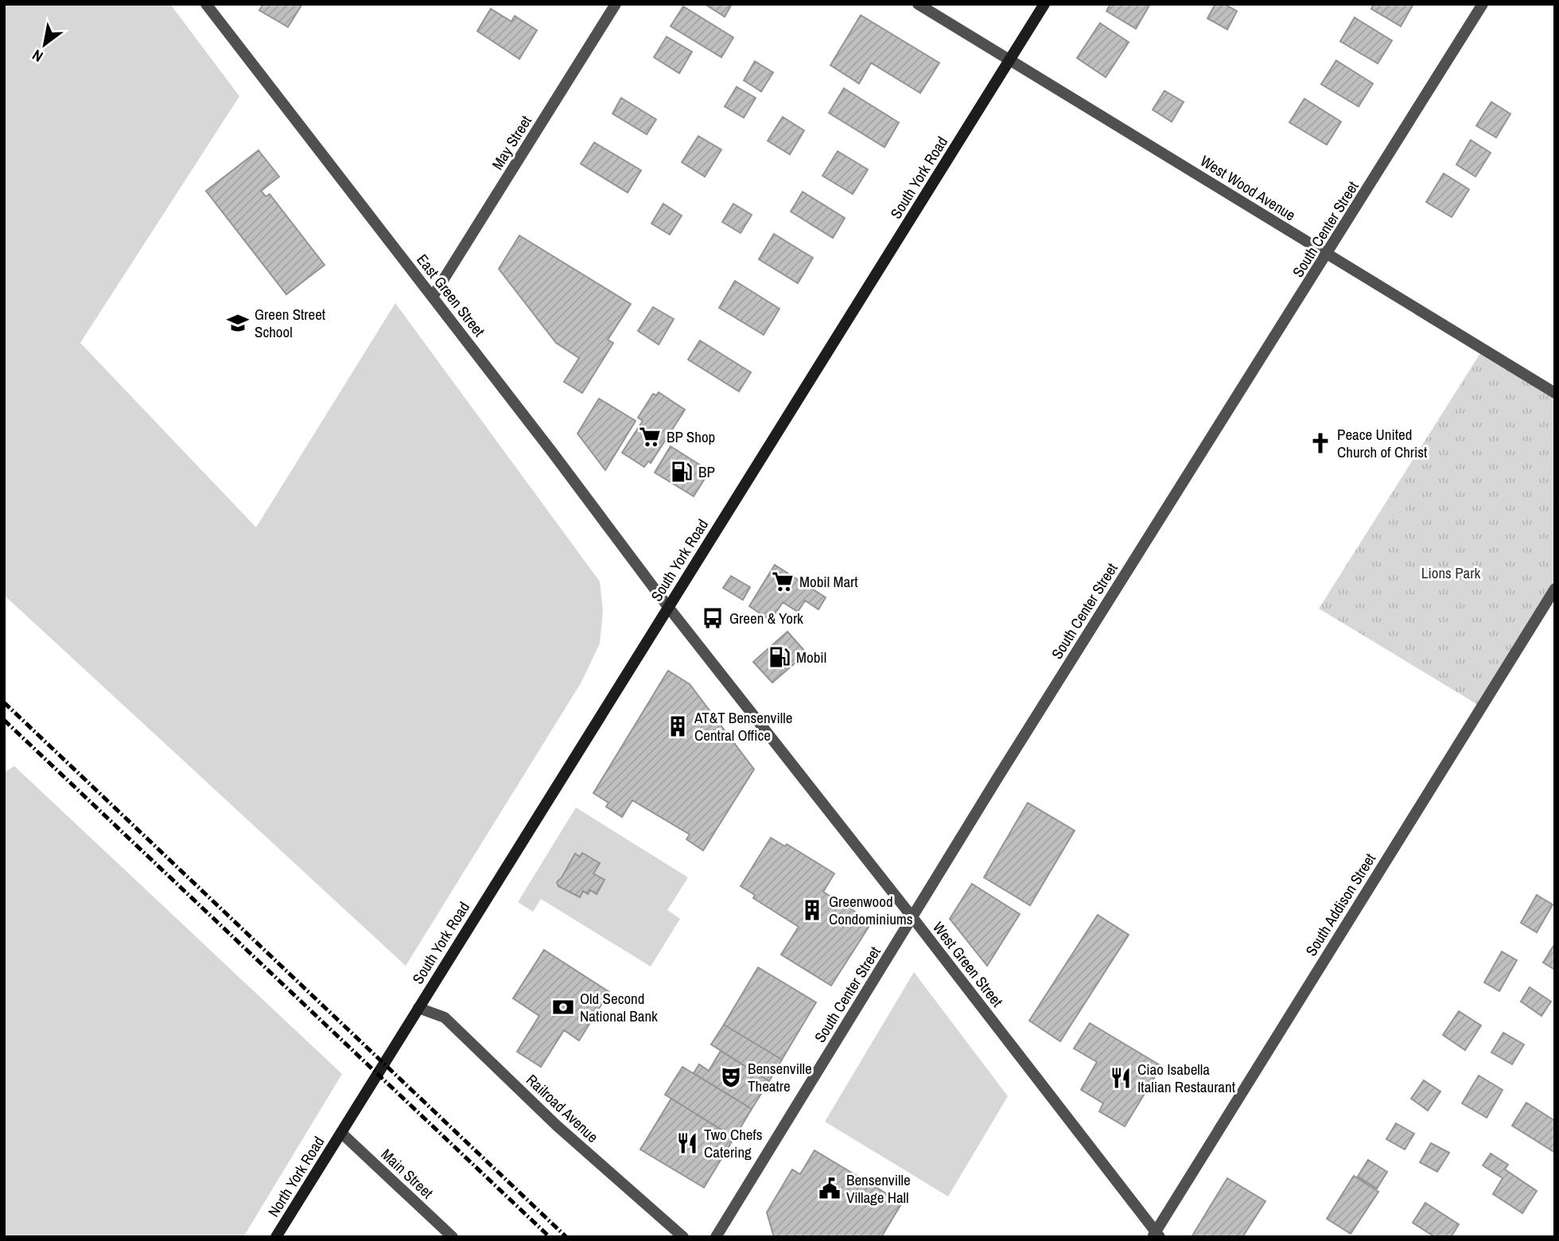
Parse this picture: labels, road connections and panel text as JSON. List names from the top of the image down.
{
  "streets": {
    "main road": ["South York Road", "North York Road"],
    "street": [
      "May Street",
      "West Wood Avenue",
      "South Center Street",
      "East Green Street",
      "South Addison Street",
      "West Green Street",
      "Railroad Avenue",
      "Main Street"
    ]
  },
  "crossings": [
    ["May Street", "East Green Street"],
    ["South York Road", "West Wood Avenue"],
    ["South York Road", "East Green Street"],
    ["South York Road", "West Green Street"],
    ["South York Road", "Railroad Avenue"],
    ["South York Road", "Main Street"],
    ["South York Road", "North York Road"],
    ["West Wood Avenue", "South Center Street"],
    ["South Center Street", "West Green Street"],
    ["East Green Street", "West Green Street"],
    ["South Addison Street", "West Green Street"],
    ["Main Street", "North York Road"]
  ],
  "parks": ["Lions Park"],
  "places": {
    "school or university": ["Green Street School"],
    "supermarket": ["BP Shop", "Mobil Mart"],
    "church": ["Peace United Church of Christ"],
    "fuel station": ["BP", "Mobil"],
    "bus stop": ["Green & York"],
    "building": ["AT&T Bensenville Central Office", "Greenwood Condominiums"],
    "bank": ["Old Second National Bank"],
    "theatre": ["Bensenville Theatre"],
    "restaurant": ["Ciao Isabella Italian Restaurant", "Two Chefs Catering"],
    "public building": ["Bensenville Village Hall"]
  },
  "north": "bottom left"
}
